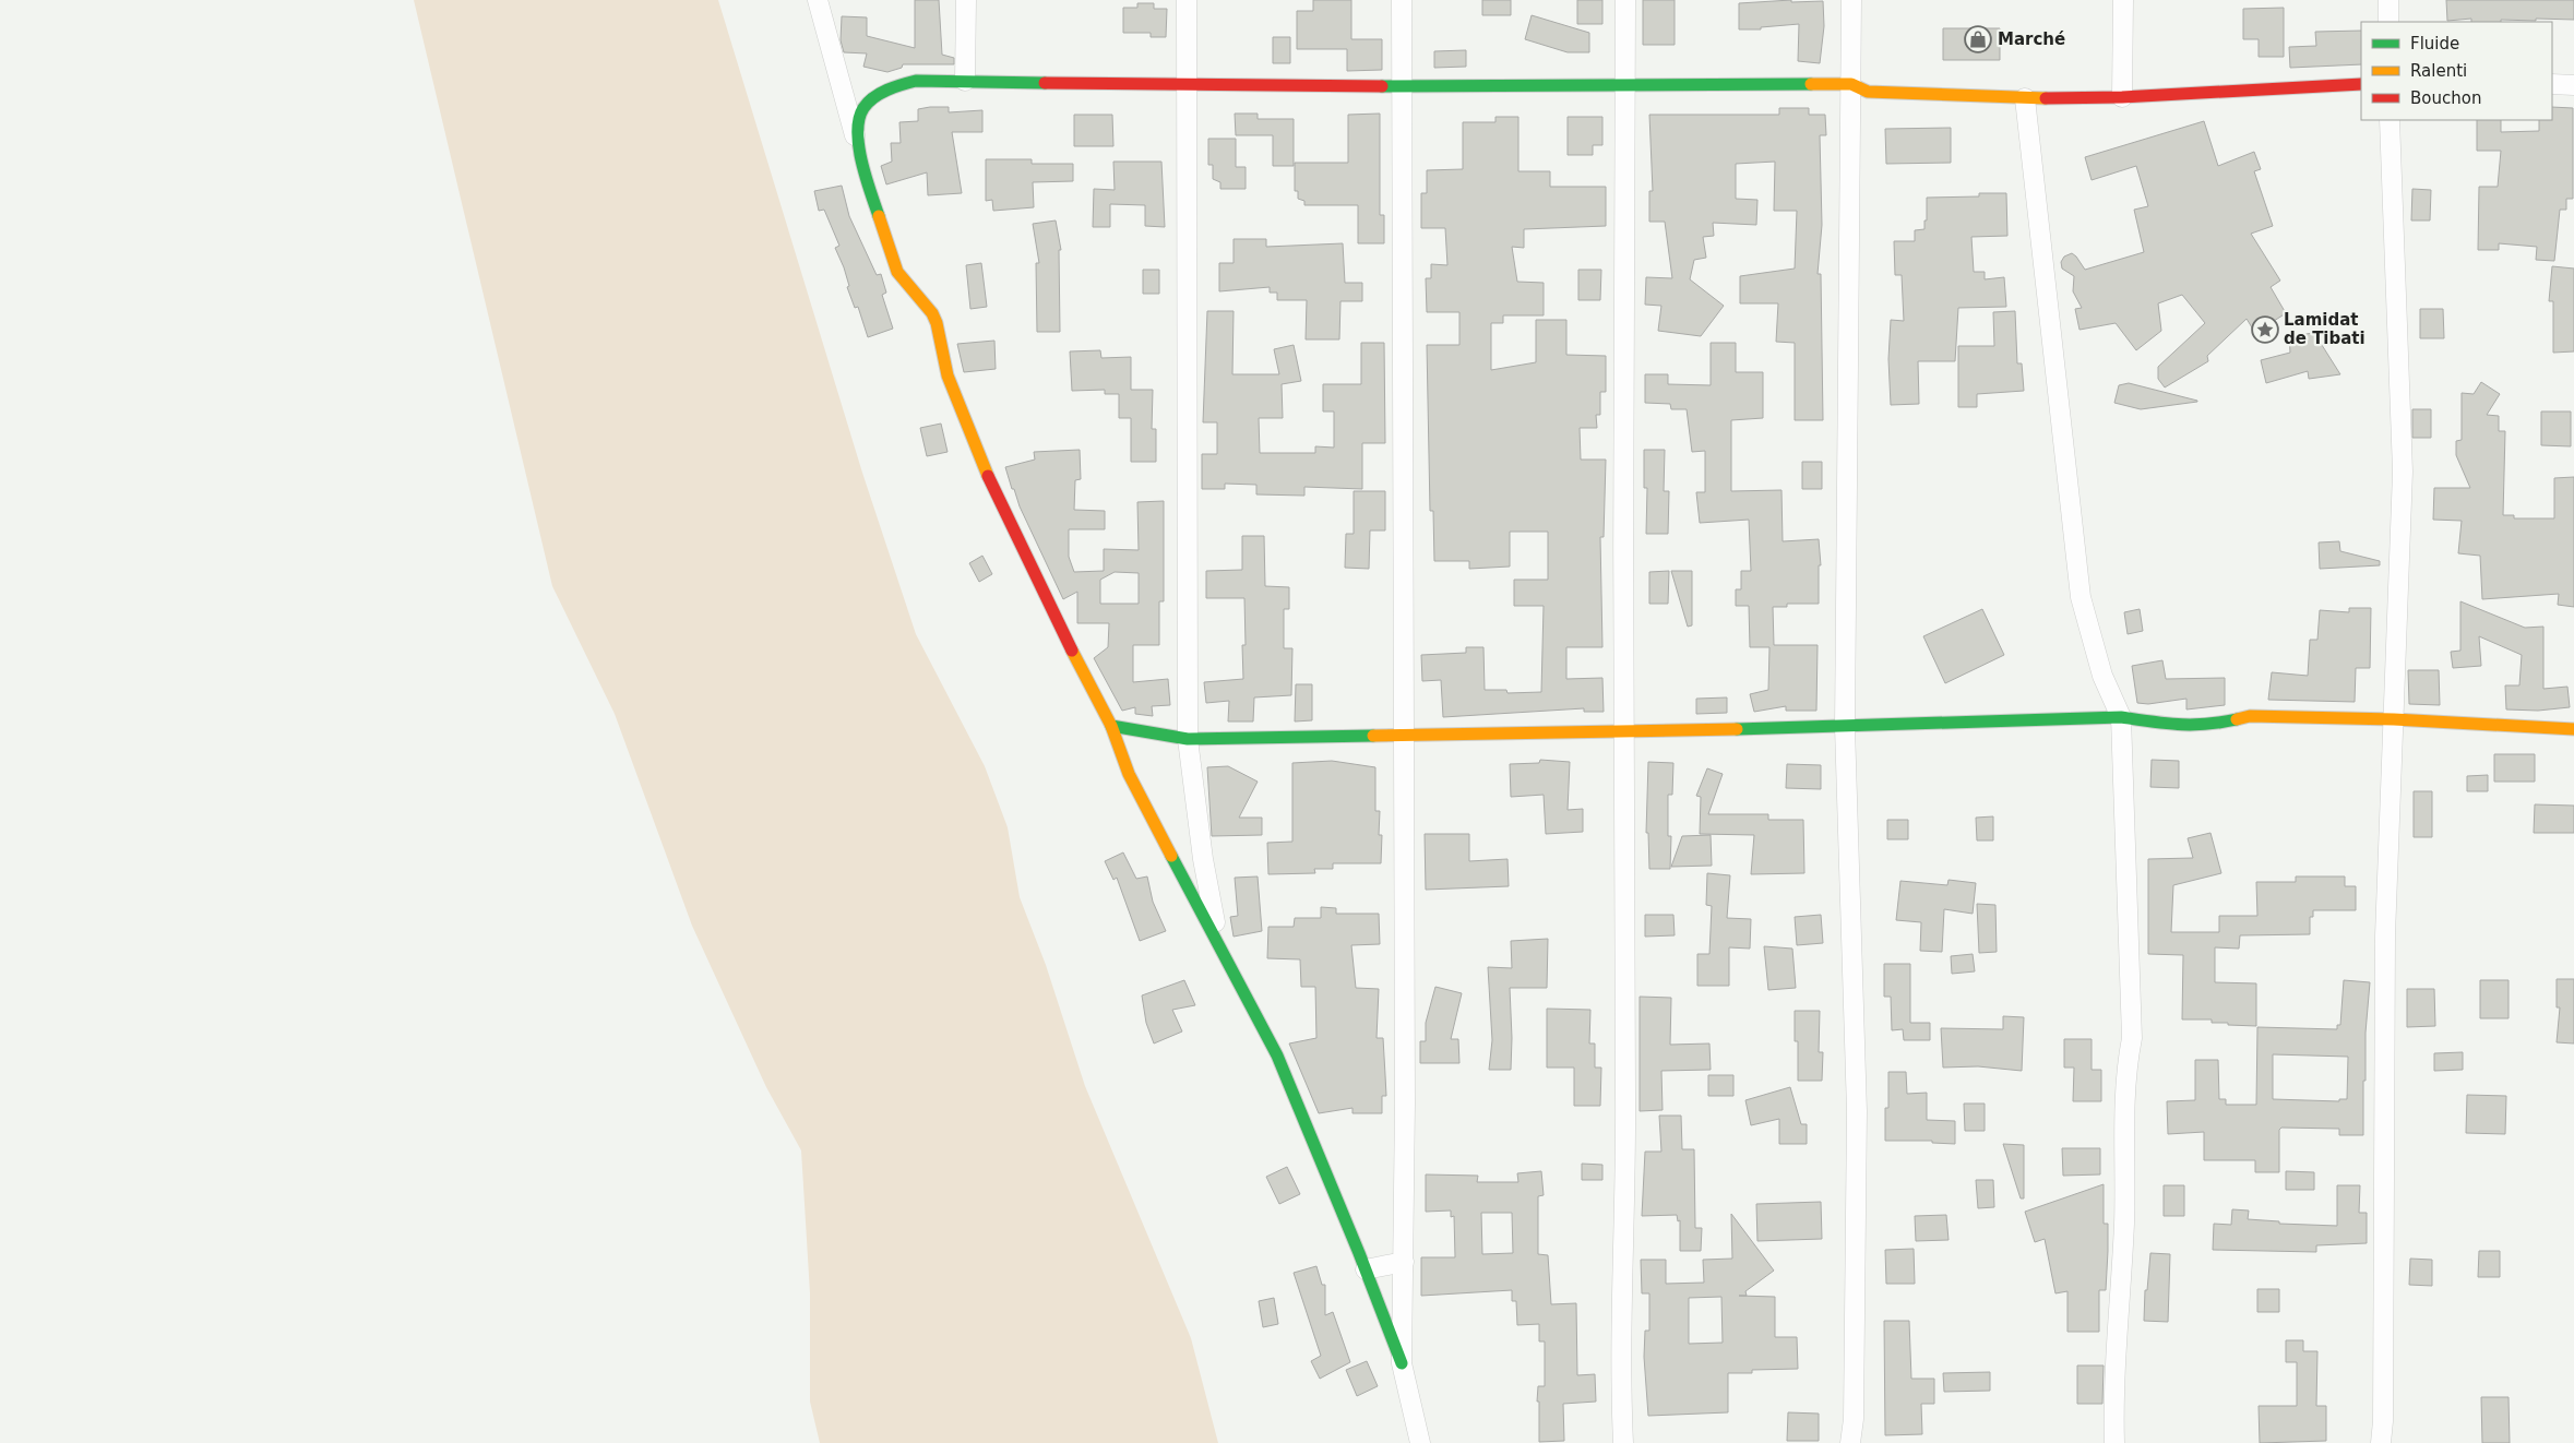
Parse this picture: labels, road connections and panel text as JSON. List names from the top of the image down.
{
  "places": {
    "shop": ["Marché"],
    "place": ["Lamidat de Tibati"]
  },
  "legend": ["Fluide", "Ralenti", "Bouchon"]
}
